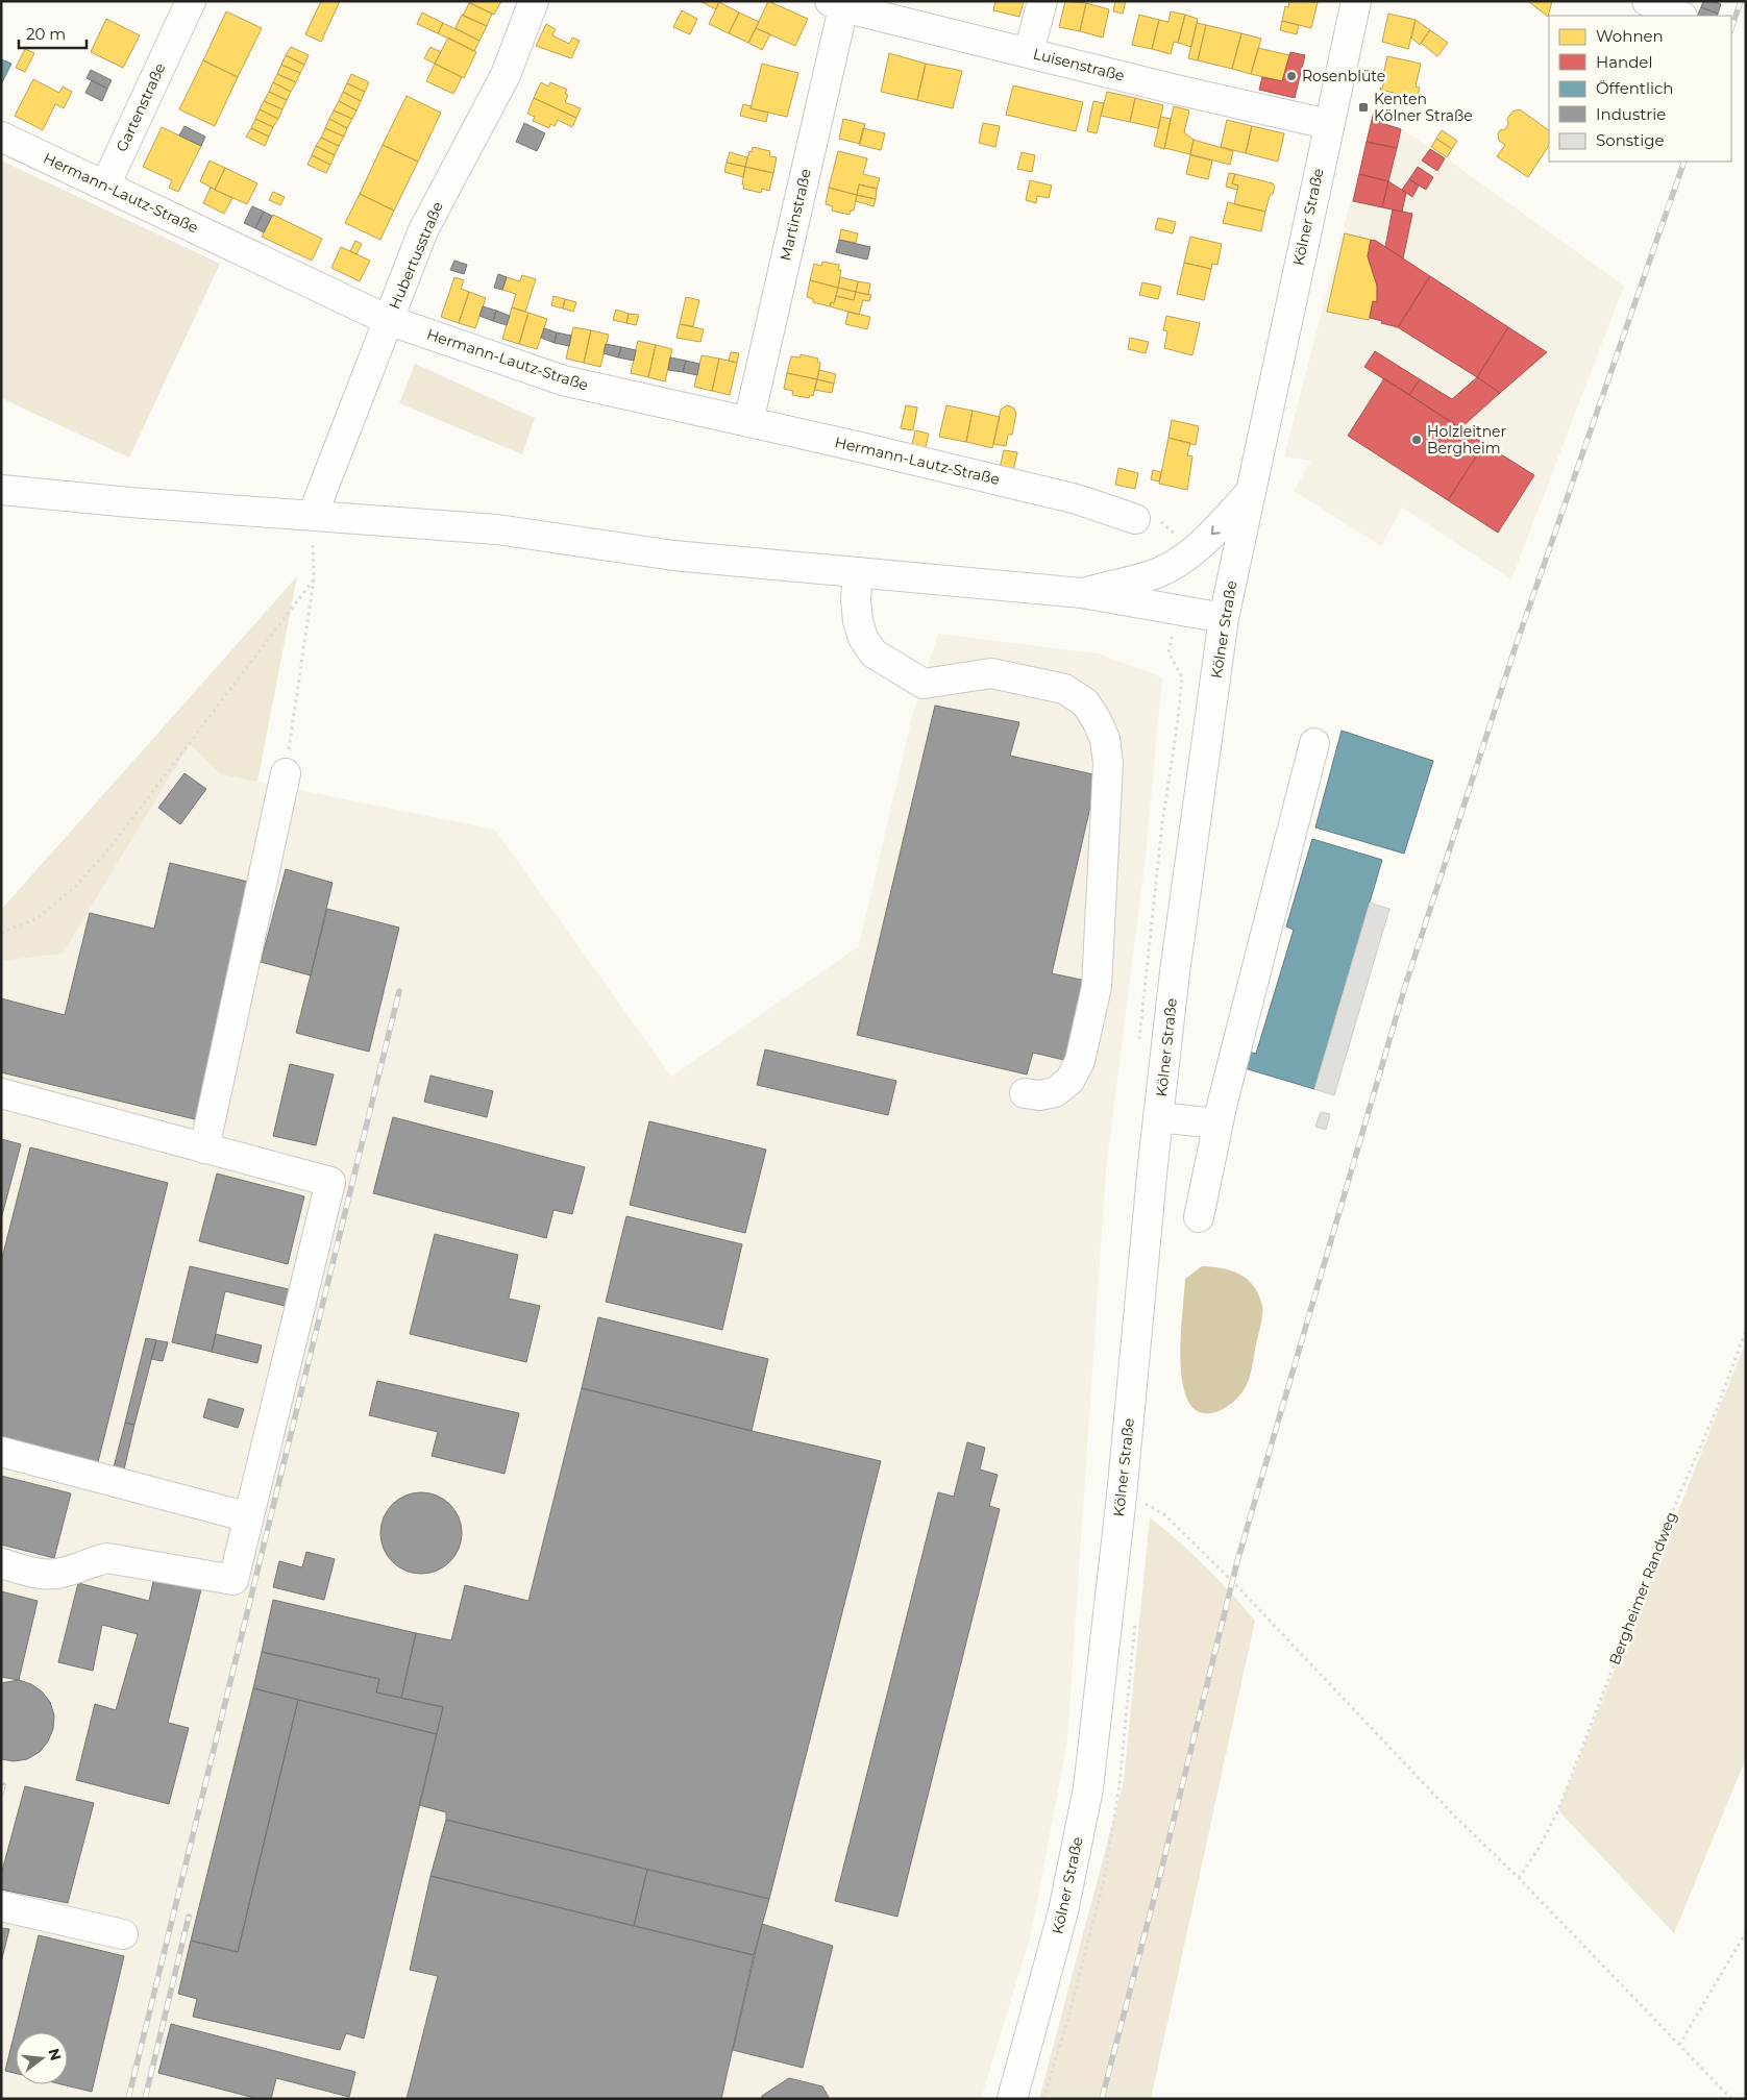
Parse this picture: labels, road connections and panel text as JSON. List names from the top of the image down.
{
  "streets": {
    "main road": [
      "Luisenstraße",
      "Gartenstraße",
      "Hermann-Lautz-Straße",
      "Martinstraße",
      "Kölner Straße",
      "Hubertusstraße"
    ],
    "path": ["Bergheimer Randweg"]
  },
  "crossings": [
    ["Luisenstraße", "Martinstraße"],
    ["Luisenstraße", "Kölner Straße"],
    ["Gartenstraße", "Hermann-Lautz-Straße"],
    ["Hermann-Lautz-Straße", "Martinstraße"],
    ["Hermann-Lautz-Straße", "Hubertusstraße"]
  ],
  "places": {
    "other": ["Rosenblüte", "Holzleitner Bergheim"],
    "transit": ["Kenten Kölner Straße"]
  },
  "legend": [
    "Wohnen",
    "Handel",
    "Öffentlich",
    "Industrie",
    "Sonstige"
  ],
  "scale_bar": "20 m",
  "north": "right"
}
